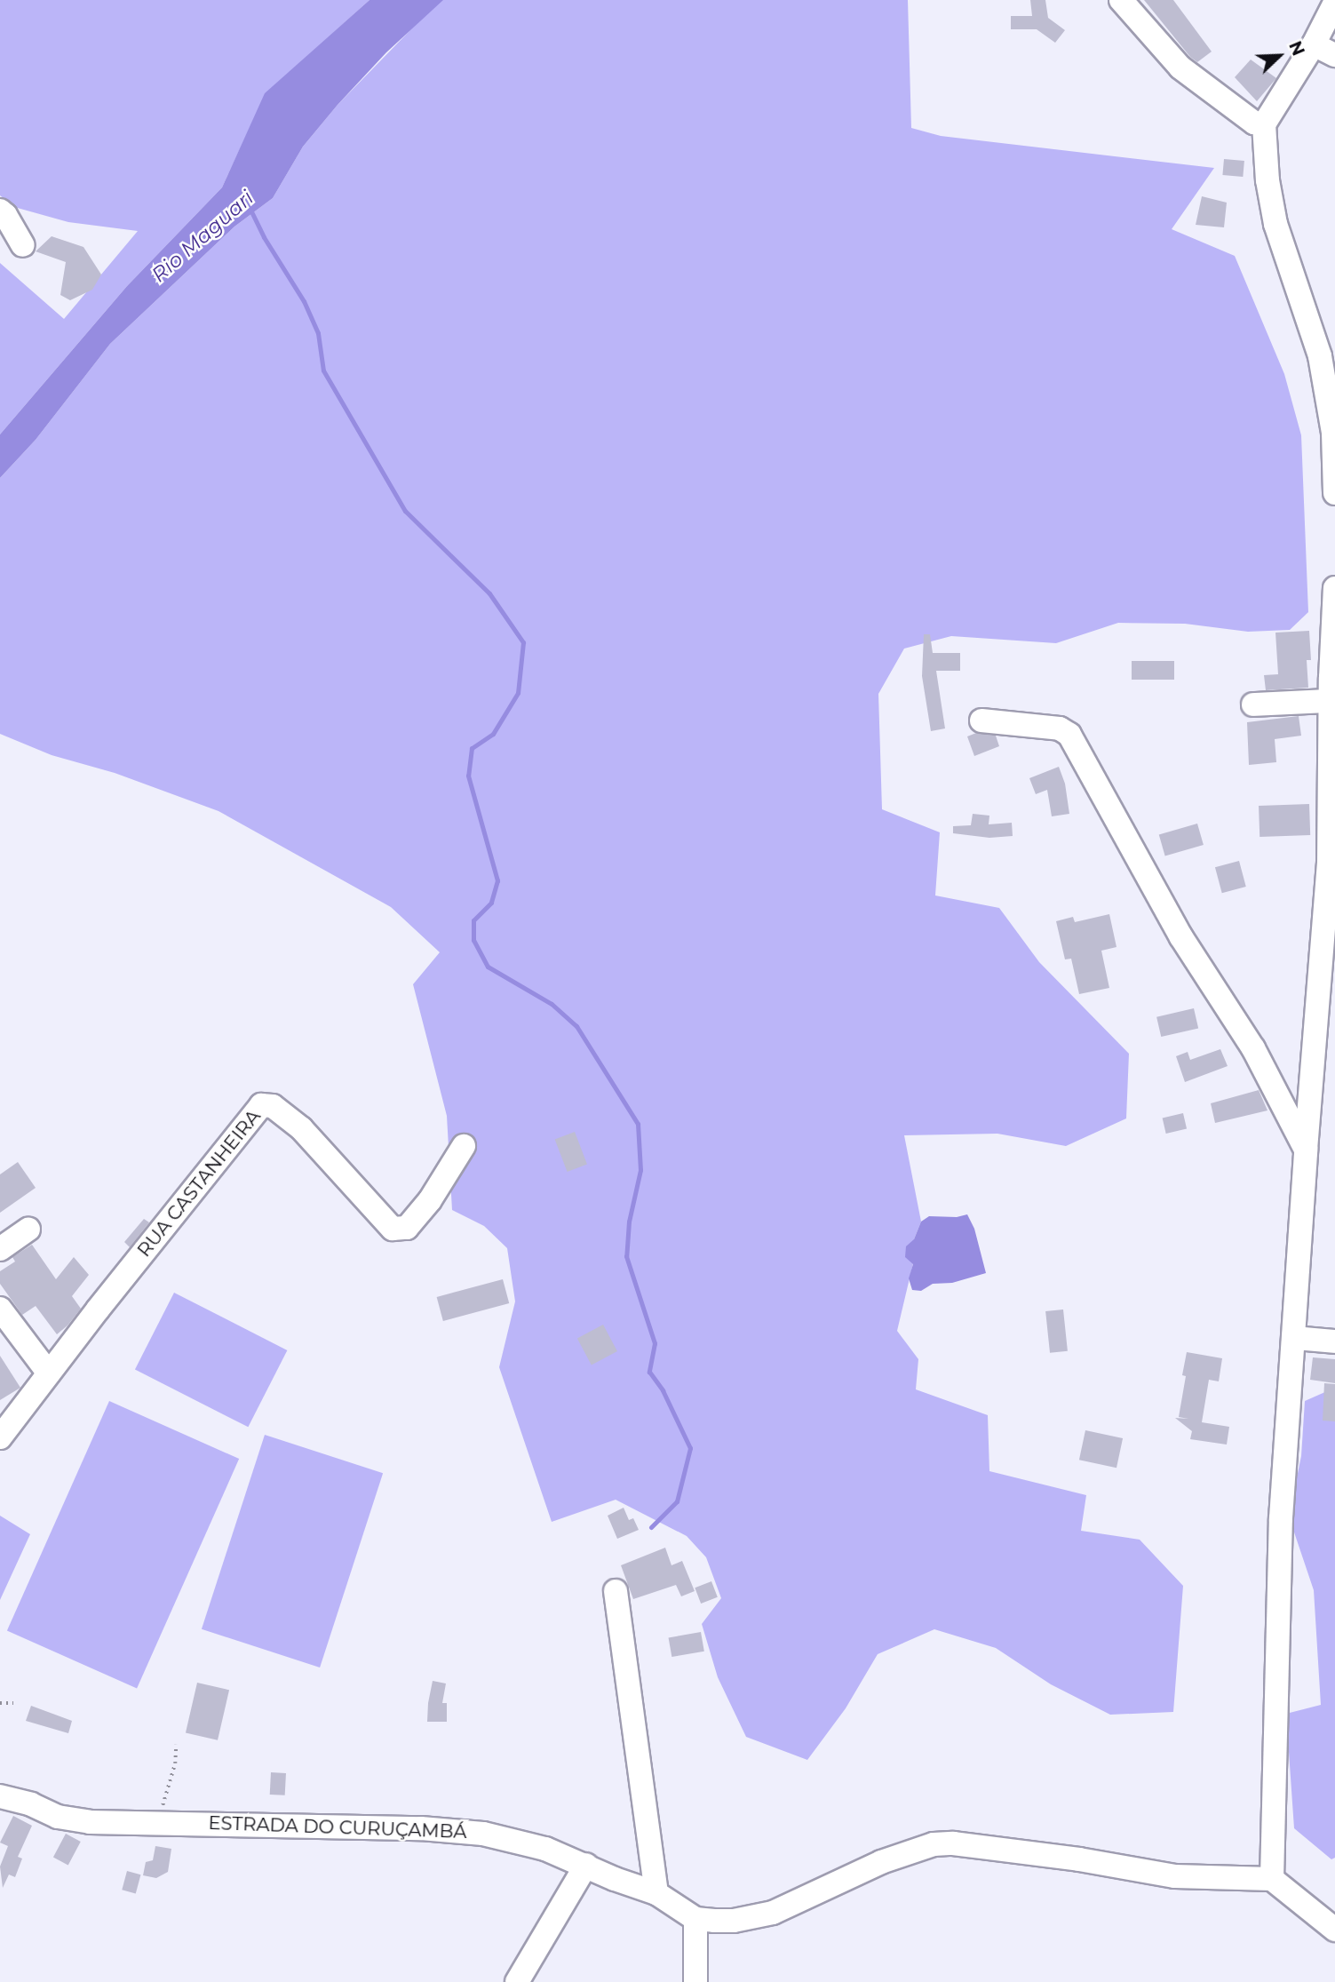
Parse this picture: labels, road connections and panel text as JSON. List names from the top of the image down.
{
  "streets": {
    "street": ["RUA CASTANHEIRA", "ESTRADA DO CURUÇAMBÁ"]
  },
  "water": ["Rio Maguari"],
  "north": "top right"
}
